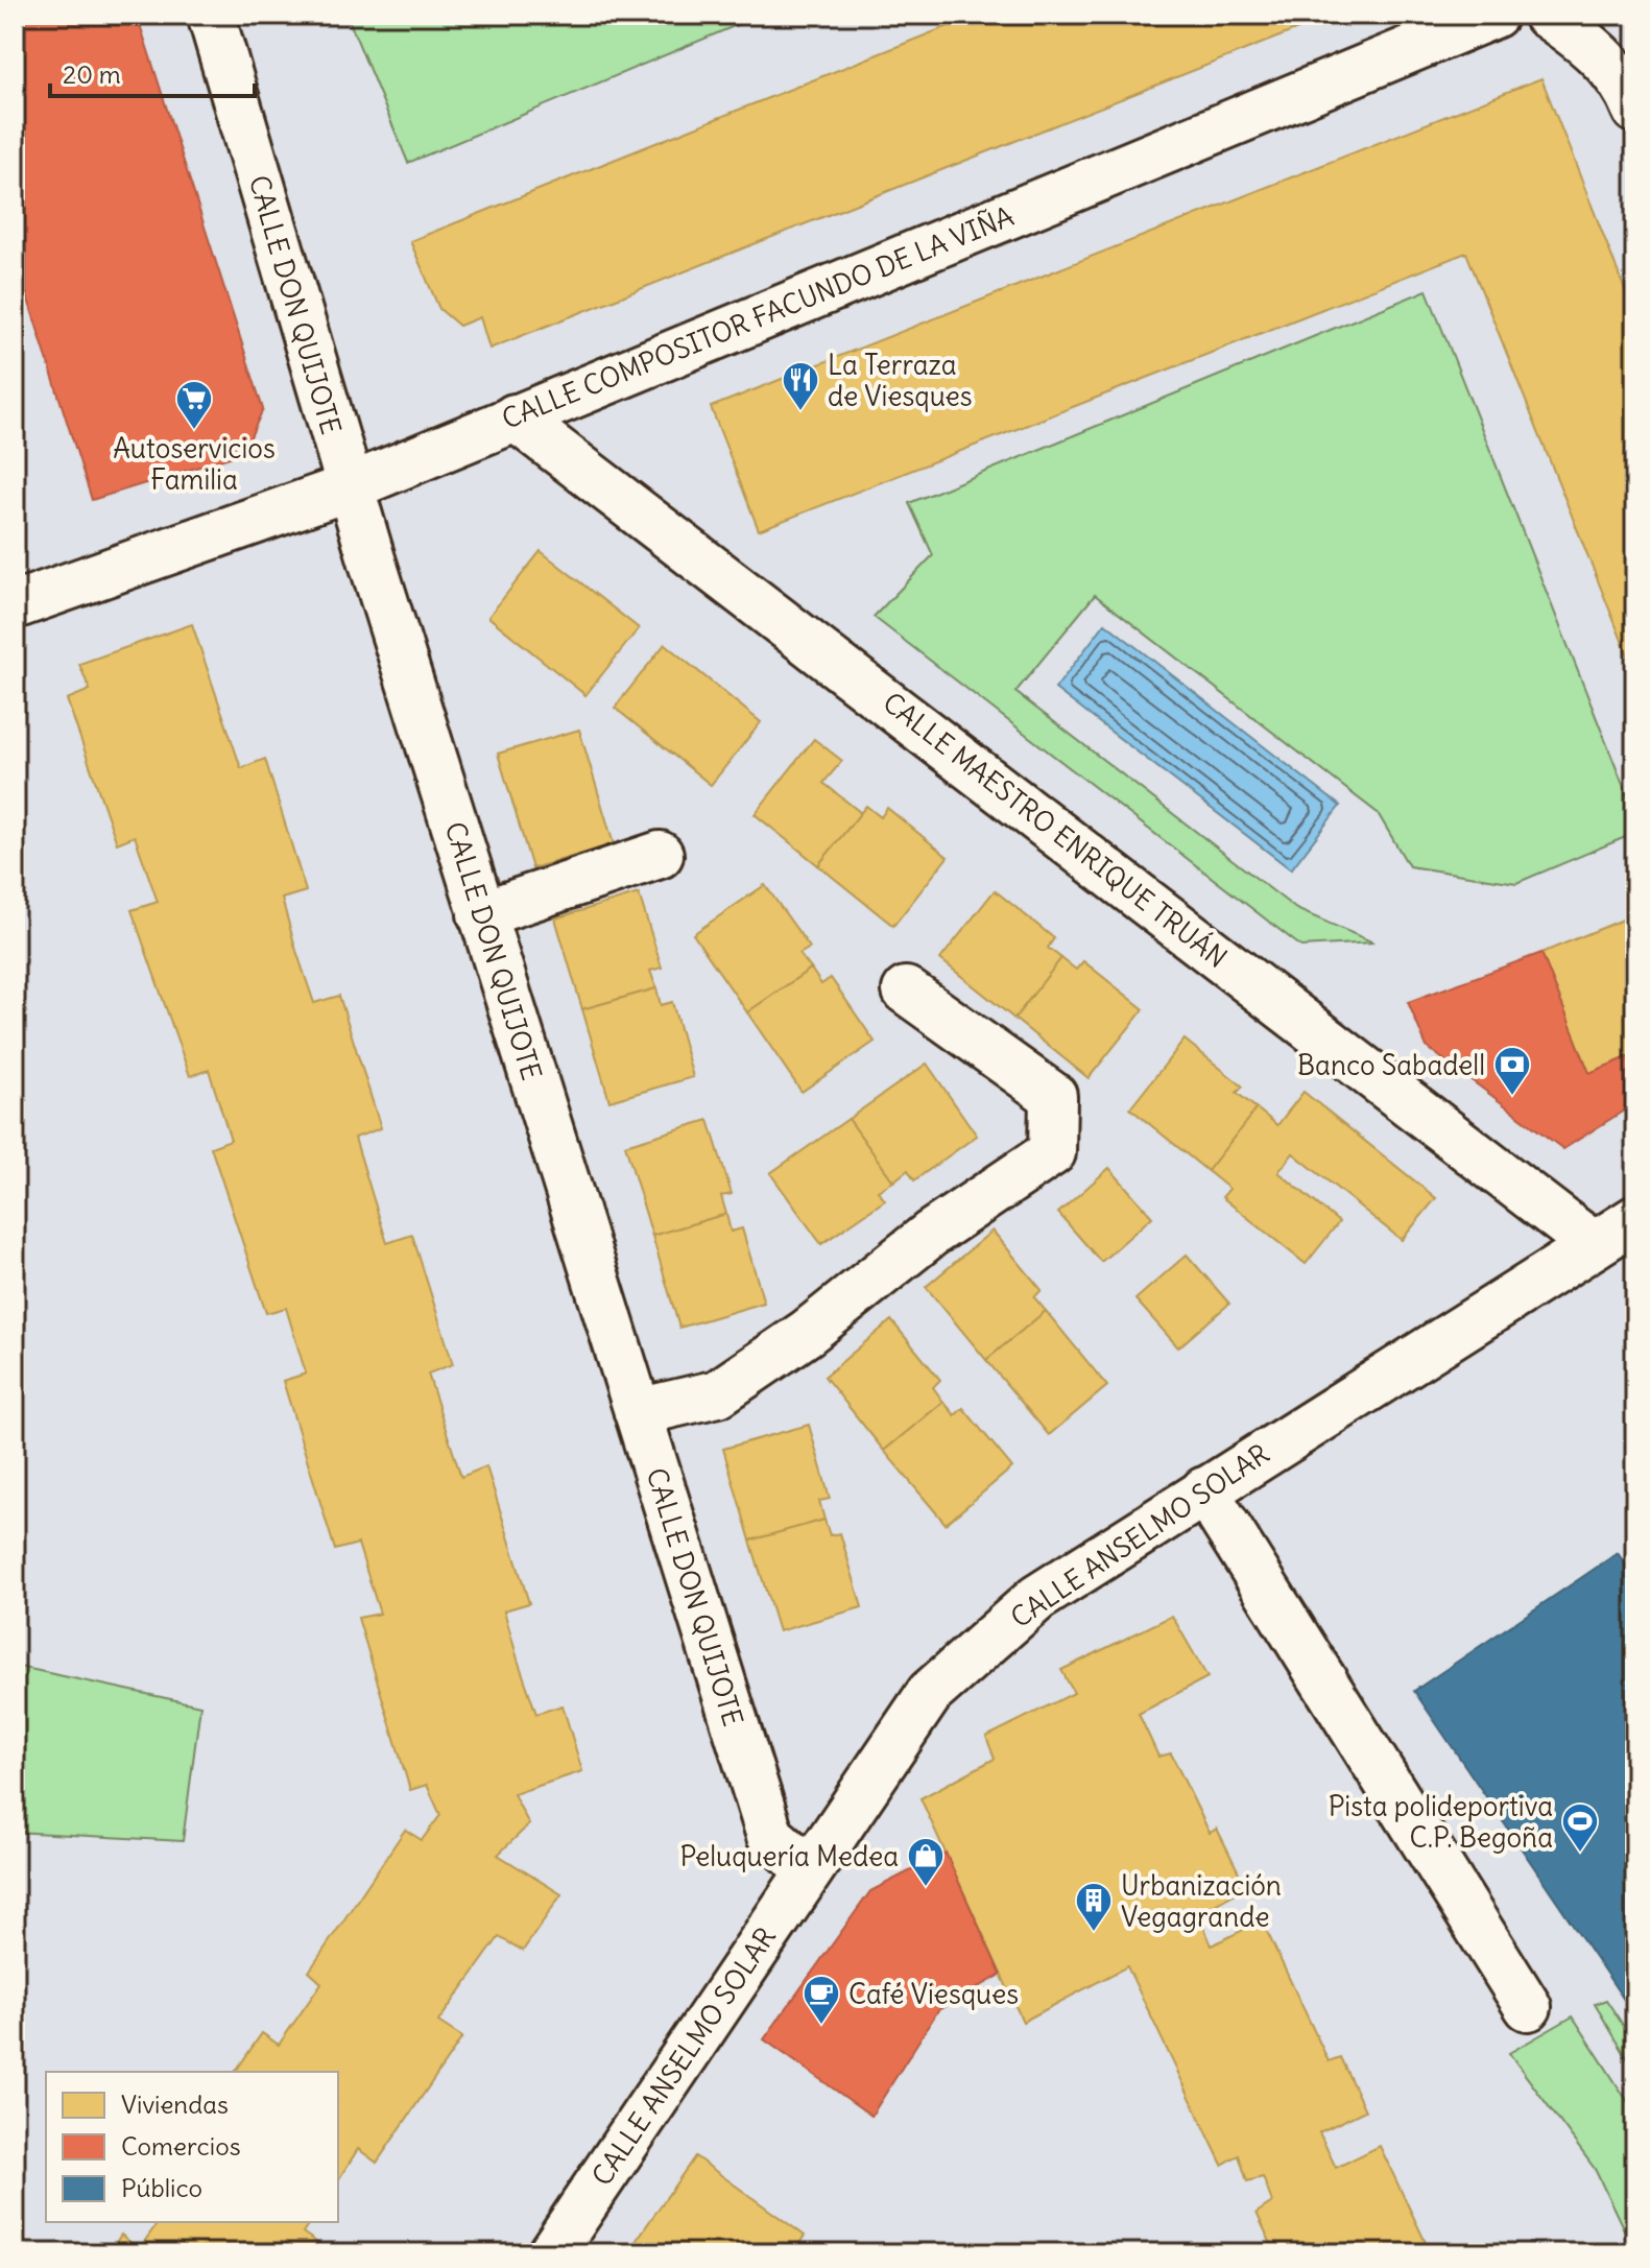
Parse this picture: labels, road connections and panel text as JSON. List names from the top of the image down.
{
  "streets": {
    "street": [
      "CALLE DON QUIJOTE",
      "CALLE COMPOSITOR FACUNDO DE LA VIÑA",
      "CALLE MAESTRO ENRIQUE TRUÁN",
      "CALLE ANSELMO SOLAR"
    ]
  },
  "crossings": [
    ["CALLE DON QUIJOTE", "CALLE COMPOSITOR FACUNDO DE LA VIÑA"],
    ["CALLE DON QUIJOTE", "CALLE ANSELMO SOLAR"],
    ["CALLE COMPOSITOR FACUNDO DE LA VIÑA", "CALLE MAESTRO ENRIQUE TRUÁN"],
    ["CALLE MAESTRO ENRIQUE TRUÁN", "CALLE ANSELMO SOLAR"]
  ],
  "places": {
    "restaurant": ["La Terraza de Viesques"],
    "supermarket": ["Autoservicios Familia"],
    "bank": ["Banco Sabadell"],
    "sports": ["Pista polideportiva C.P. Begoña"],
    "shop": ["Peluquería Medea"],
    "building": ["Urbanización Vegagrande"],
    "cafe": ["Café Viesques"]
  },
  "legend": ["Viviendas", "Comercios", "Público"],
  "scale_bar": "20 m"
}
